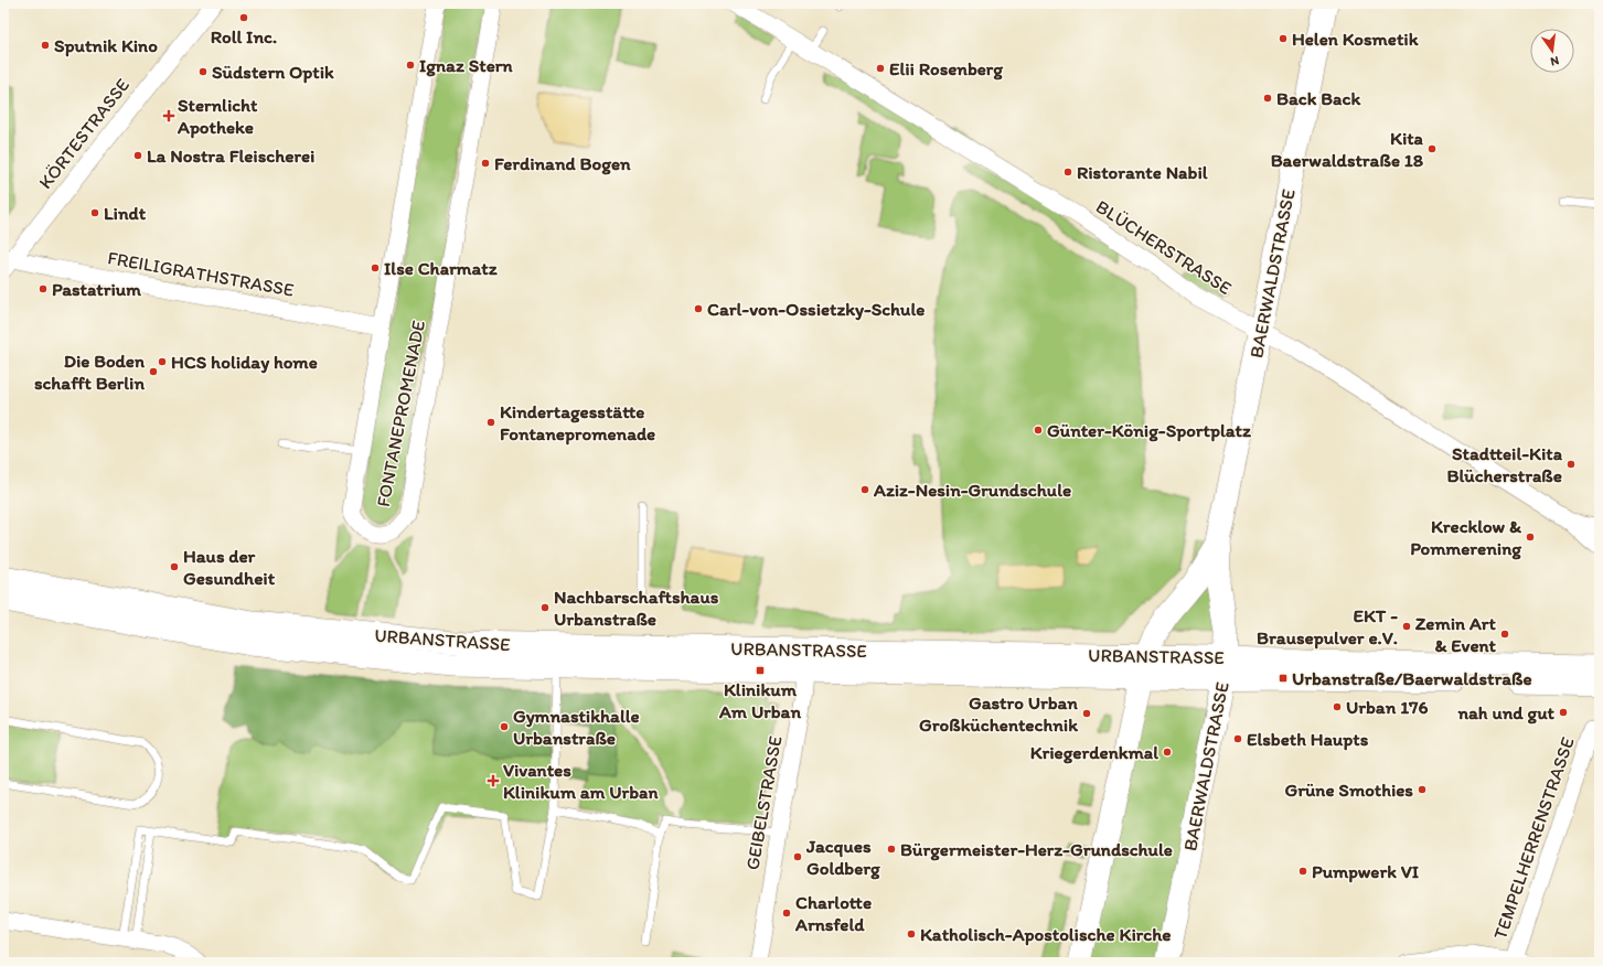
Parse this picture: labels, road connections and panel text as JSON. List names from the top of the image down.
{
  "streets": {
    "main road": ["BAERWALDSTRASSE", "URBANSTRASSE"],
    "street": [
      "KÖRTESTRASSE",
      "BLÜCHERSTRASSE",
      "FREILIGRATHSTRASSE",
      "FONTANEPROMENADE",
      "GEIBELSTRASSE",
      "TEMPELHERRENSTRASSE"
    ]
  },
  "crossings": [
    ["KÖRTESTRASSE", "FREILIGRATHSTRASSE"],
    ["BLÜCHERSTRASSE", "BAERWALDSTRASSE"],
    ["FREILIGRATHSTRASSE", "FONTANEPROMENADE"],
    ["BAERWALDSTRASSE", "URBANSTRASSE"],
    ["URBANSTRASSE", "GEIBELSTRASSE"]
  ],
  "places": {
    "other": [
      "Roll Inc.",
      "Helen Kosmetik",
      "Sputnik Kino",
      "Ignaz Stern",
      "Elii Rosenberg",
      "Südstern Optik",
      "Back Back",
      "Kita Baerwaldstraße 18",
      "La Nostra Fleischerei",
      "Ferdinand Bogen",
      "Ristorante Nabil",
      "Lindt",
      "Ilse Charmatz",
      "Pastatrium",
      "Carl-von-Ossietzky-Schule",
      "HCS holiday home",
      "Die Boden schafft Berlin",
      "Kindertagesstätte Fontanepromenade",
      "Günter-König-Sportplatz",
      "Stadtteil-Kita Blücherstraße",
      "Aziz-Nesin-Grundschule",
      "Krecklow & Pommerening",
      "Haus der Gesundheit",
      "Nachbarschaftshaus Urbanstraße",
      "EKT - Brausepulver e.V.",
      "Zemin Art & Event",
      "Urban 176",
      "nah und gut",
      "Gastro Urban Großküchentechnik",
      "Gymnastikhalle Urbanstraße",
      "Elsbeth Haupts",
      "Kriegerdenkmal",
      "Grüne Smothies",
      "Bürgermeister-Herz-Grundschule",
      "Jacques Goldberg",
      "Pumpwerk VI",
      "Charlotte Arnsfeld",
      "Katholisch-Apostolische Kirche"
    ],
    "health": ["Sternlicht Apotheke", "Vivantes Klinikum am Urban"],
    "transit": ["Klinikum Am Urban", "Urbanstraße/Baerwaldstraße"]
  },
  "north": "bottom"
}
